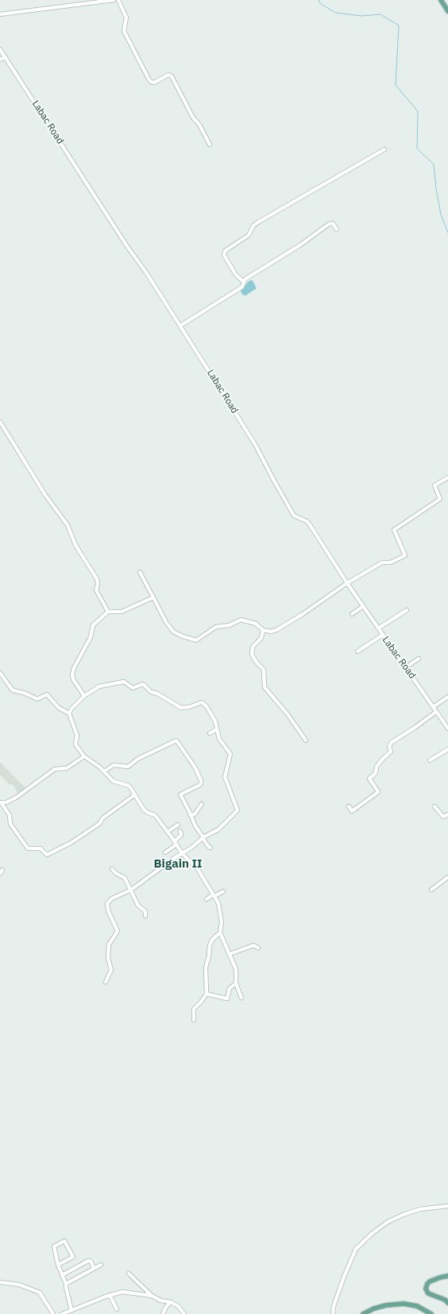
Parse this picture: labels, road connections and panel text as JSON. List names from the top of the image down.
{
  "streets": {
    "street": ["Labac Road"]
  },
  "districts": ["Bigain II"]
}
